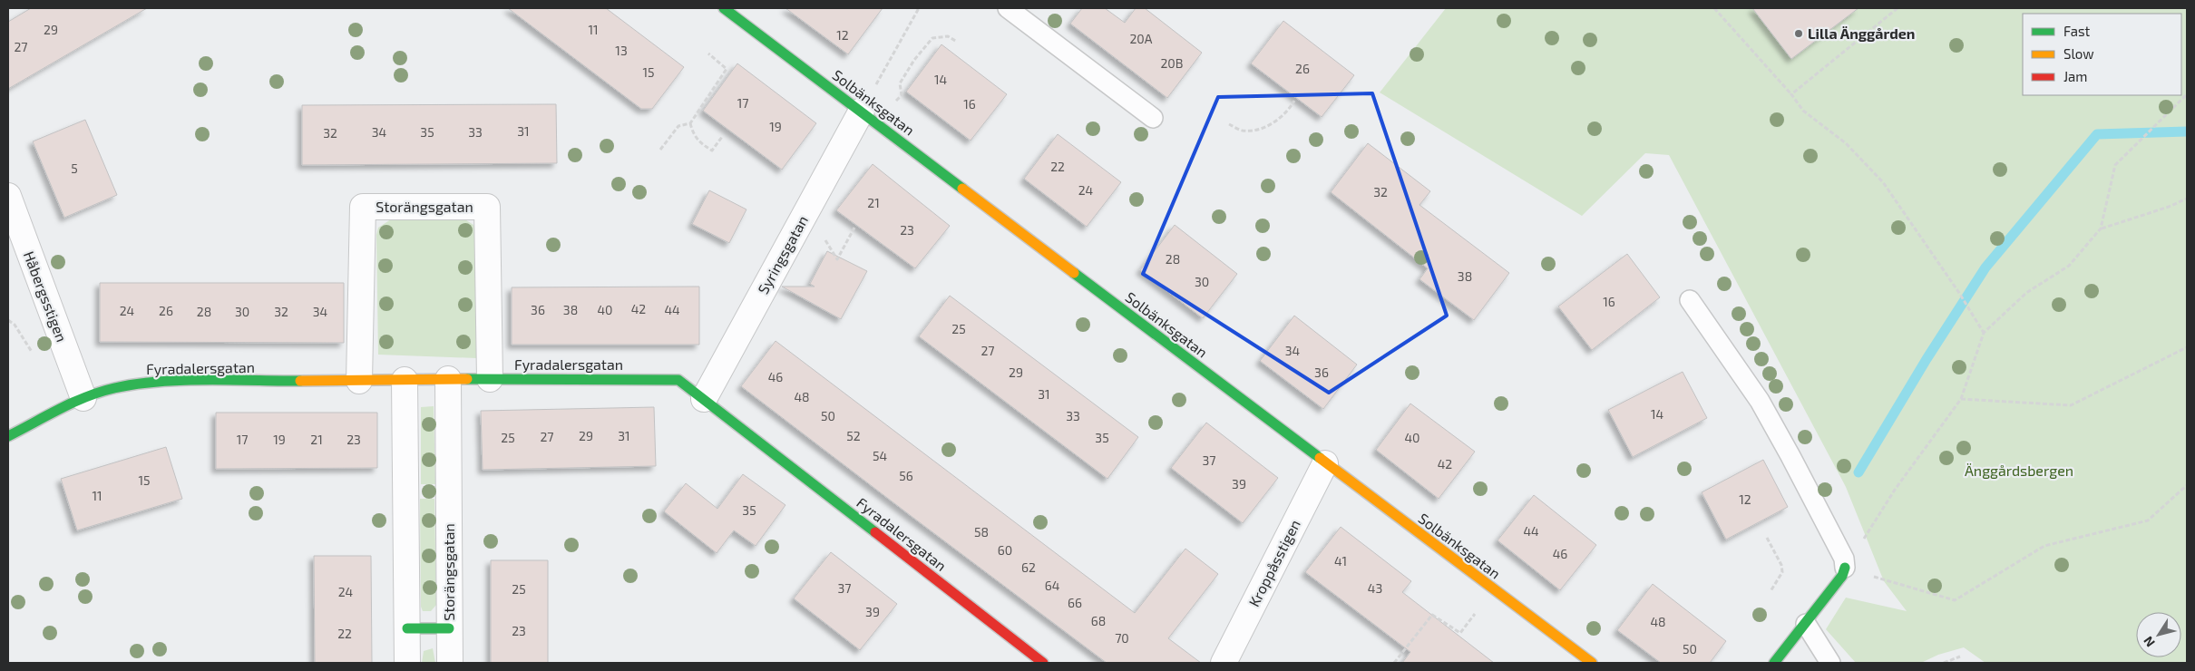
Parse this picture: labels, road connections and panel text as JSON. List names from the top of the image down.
{
  "streets": {
    "street": [
      "Solbänksgatan",
      "Storängsgatan",
      "Syringsgatan",
      "Håbergsstigen",
      "Fyradalersgatan",
      "Kroppåsstigen"
    ]
  },
  "crossings": [
    ["Solbänksgatan", "Syringsgatan"],
    ["Solbänksgatan", "Kroppåsstigen"],
    ["Storängsgatan", "Fyradalersgatan"],
    ["Syringsgatan", "Fyradalersgatan"],
    ["Håbergsstigen", "Fyradalersgatan"]
  ],
  "parks": ["Änggårdsbergen"],
  "places": ["Lilla Änggården"],
  "house_numbers": [
    "29",
    "11",
    "12",
    "20A",
    "27",
    "13",
    "20B",
    "26",
    "15",
    "14",
    "17",
    "16",
    "19",
    "31",
    "34",
    "35",
    "33",
    "32",
    "22",
    "5",
    "24",
    "32",
    "21",
    "23",
    "28",
    "38",
    "30",
    "16",
    "42",
    "36",
    "38",
    "40",
    "44",
    "24",
    "26",
    "28",
    "30",
    "32",
    "34",
    "25",
    "27",
    "34",
    "29",
    "36",
    "46",
    "31",
    "48",
    "14",
    "50",
    "33",
    "29",
    "31",
    "52",
    "27",
    "25",
    "35",
    "40",
    "17",
    "19",
    "21",
    "23",
    "54",
    "37",
    "42",
    "56",
    "15",
    "39",
    "11",
    "12",
    "35",
    "44",
    "58",
    "60",
    "46",
    "41",
    "62",
    "64",
    "37",
    "43",
    "25",
    "24",
    "66",
    "39",
    "68",
    "48",
    "23",
    "22",
    "70",
    "50"
  ],
  "legend": ["Fast", "Slow", "Jam"],
  "north": "bottom left"
}
